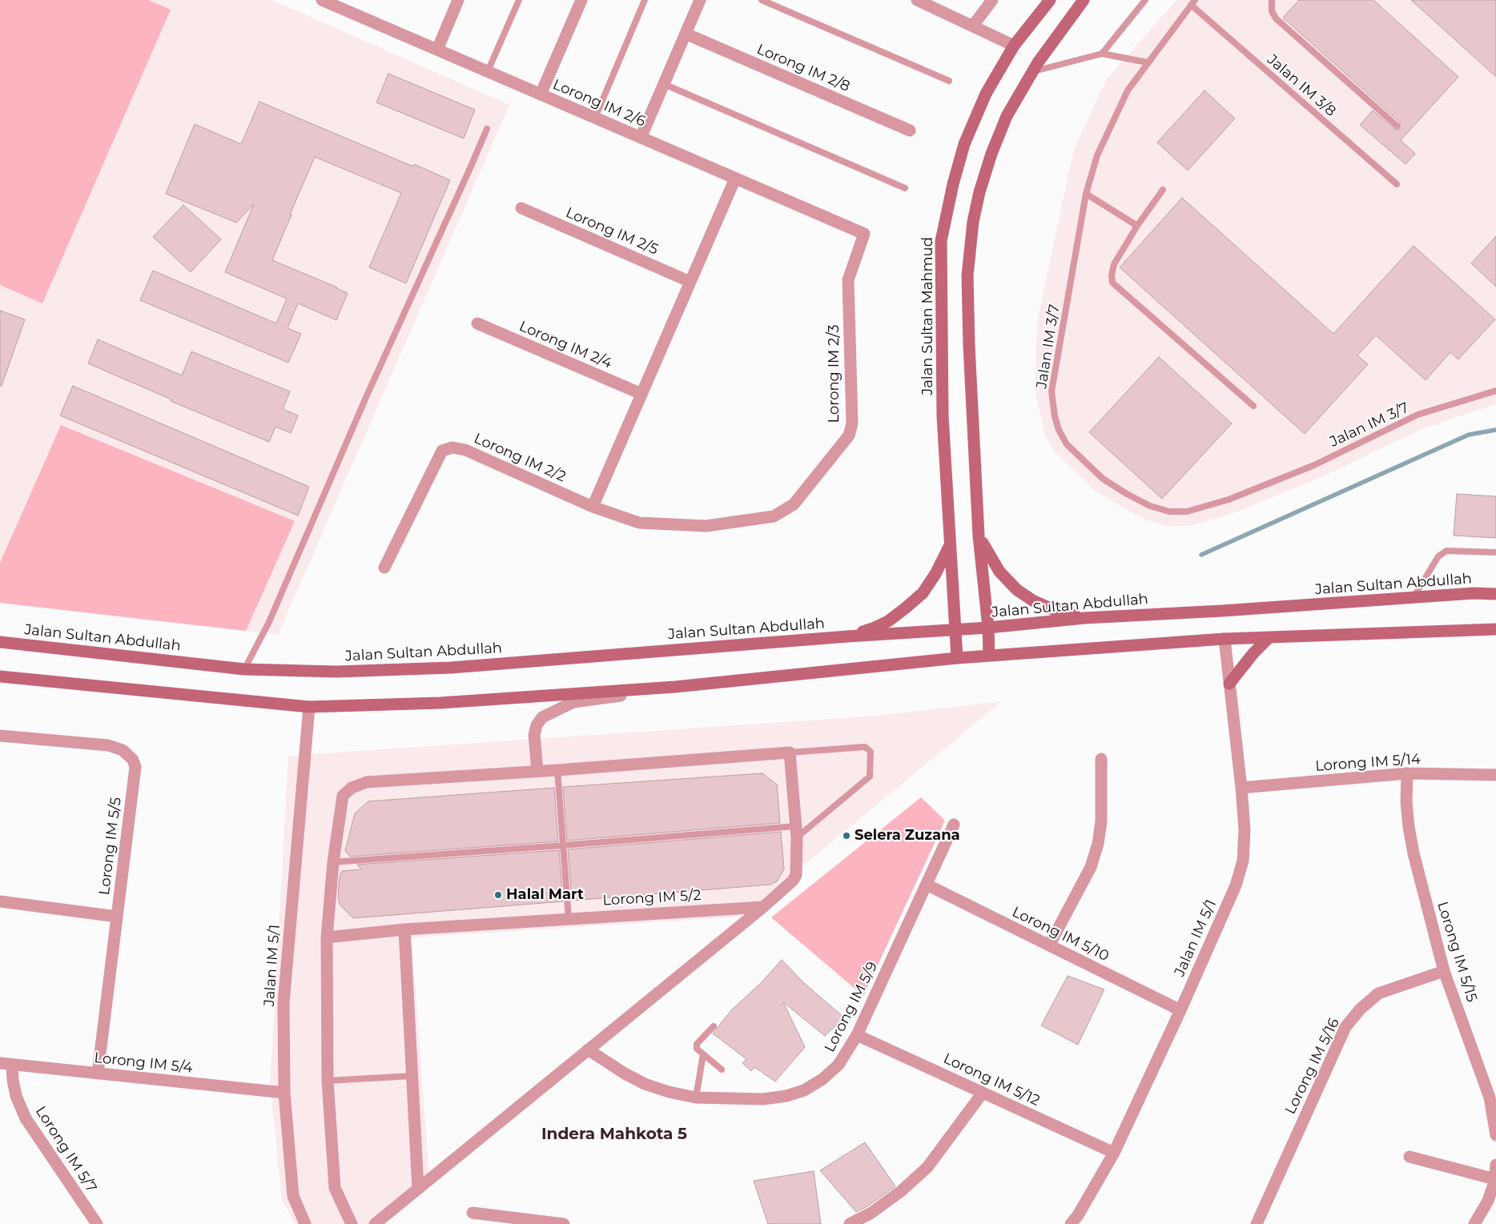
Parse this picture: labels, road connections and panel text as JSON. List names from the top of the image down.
{
  "streets": {
    "main road": ["Jalan Sultan Mahmud", "Jalan Sultan Abdullah"],
    "street": [
      "Lorong IM 2/8",
      "Lorong IM 2/6",
      "Lorong IM 2/5",
      "Lorong IM 2/4",
      "Lorong IM 2/3",
      "Lorong IM 2/2",
      "Lorong IM 5/14",
      "Lorong IM 5/5",
      "Lorong IM 5/2",
      "Lorong IM 5/10",
      "Jalan IM 5/1",
      "Lorong IM 5/15",
      "Lorong IM 5/9",
      "Lorong IM 5/4",
      "Lorong IM 5/16",
      "Lorong IM 5/12",
      "Lorong IM 5/7"
    ],
    "lane": ["Jalan IM 3/8", "Jalan IM 3/7"]
  },
  "crossings": [
    ["Jalan IM 3/8", "Jalan IM 3/7"],
    ["Lorong IM 2/6", "Lorong IM 2/3"],
    ["Jalan Sultan Mahmud", "Jalan Sultan Abdullah"],
    ["Lorong IM 2/3", "Lorong IM 2/2"],
    ["Lorong IM 5/14", "Jalan IM 5/1"],
    ["Lorong IM 5/14", "Lorong IM 5/15"],
    ["Lorong IM 5/5", "Lorong IM 5/4"],
    ["Lorong IM 5/10", "Jalan IM 5/1"],
    ["Lorong IM 5/10", "Lorong IM 5/9"],
    ["Jalan IM 5/1", "Lorong IM 5/4"],
    ["Jalan IM 5/1", "Lorong IM 5/12"],
    ["Lorong IM 5/15", "Lorong IM 5/16"],
    ["Lorong IM 5/9", "Lorong IM 5/12"],
    ["Lorong IM 5/4", "Lorong IM 5/7"]
  ],
  "districts": ["Indera Mahkota 5"],
  "places": ["Selera Zuzana", "Halal Mart"]
}
